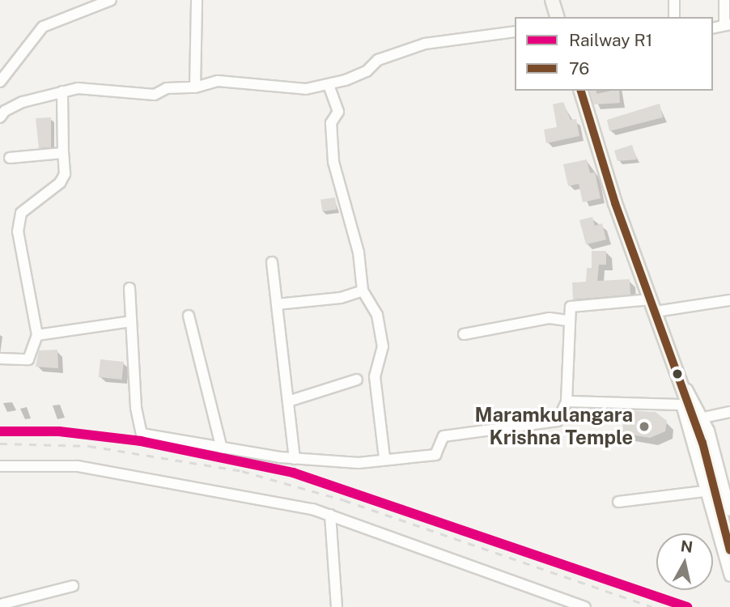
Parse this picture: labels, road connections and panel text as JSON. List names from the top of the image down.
{
  "places": ["Maramkulangara Krishna Temple"],
  "lines": ["transit line 76", "rail line R1"],
  "legend": ["Railway R1", "76"],
  "north": "top"
}
